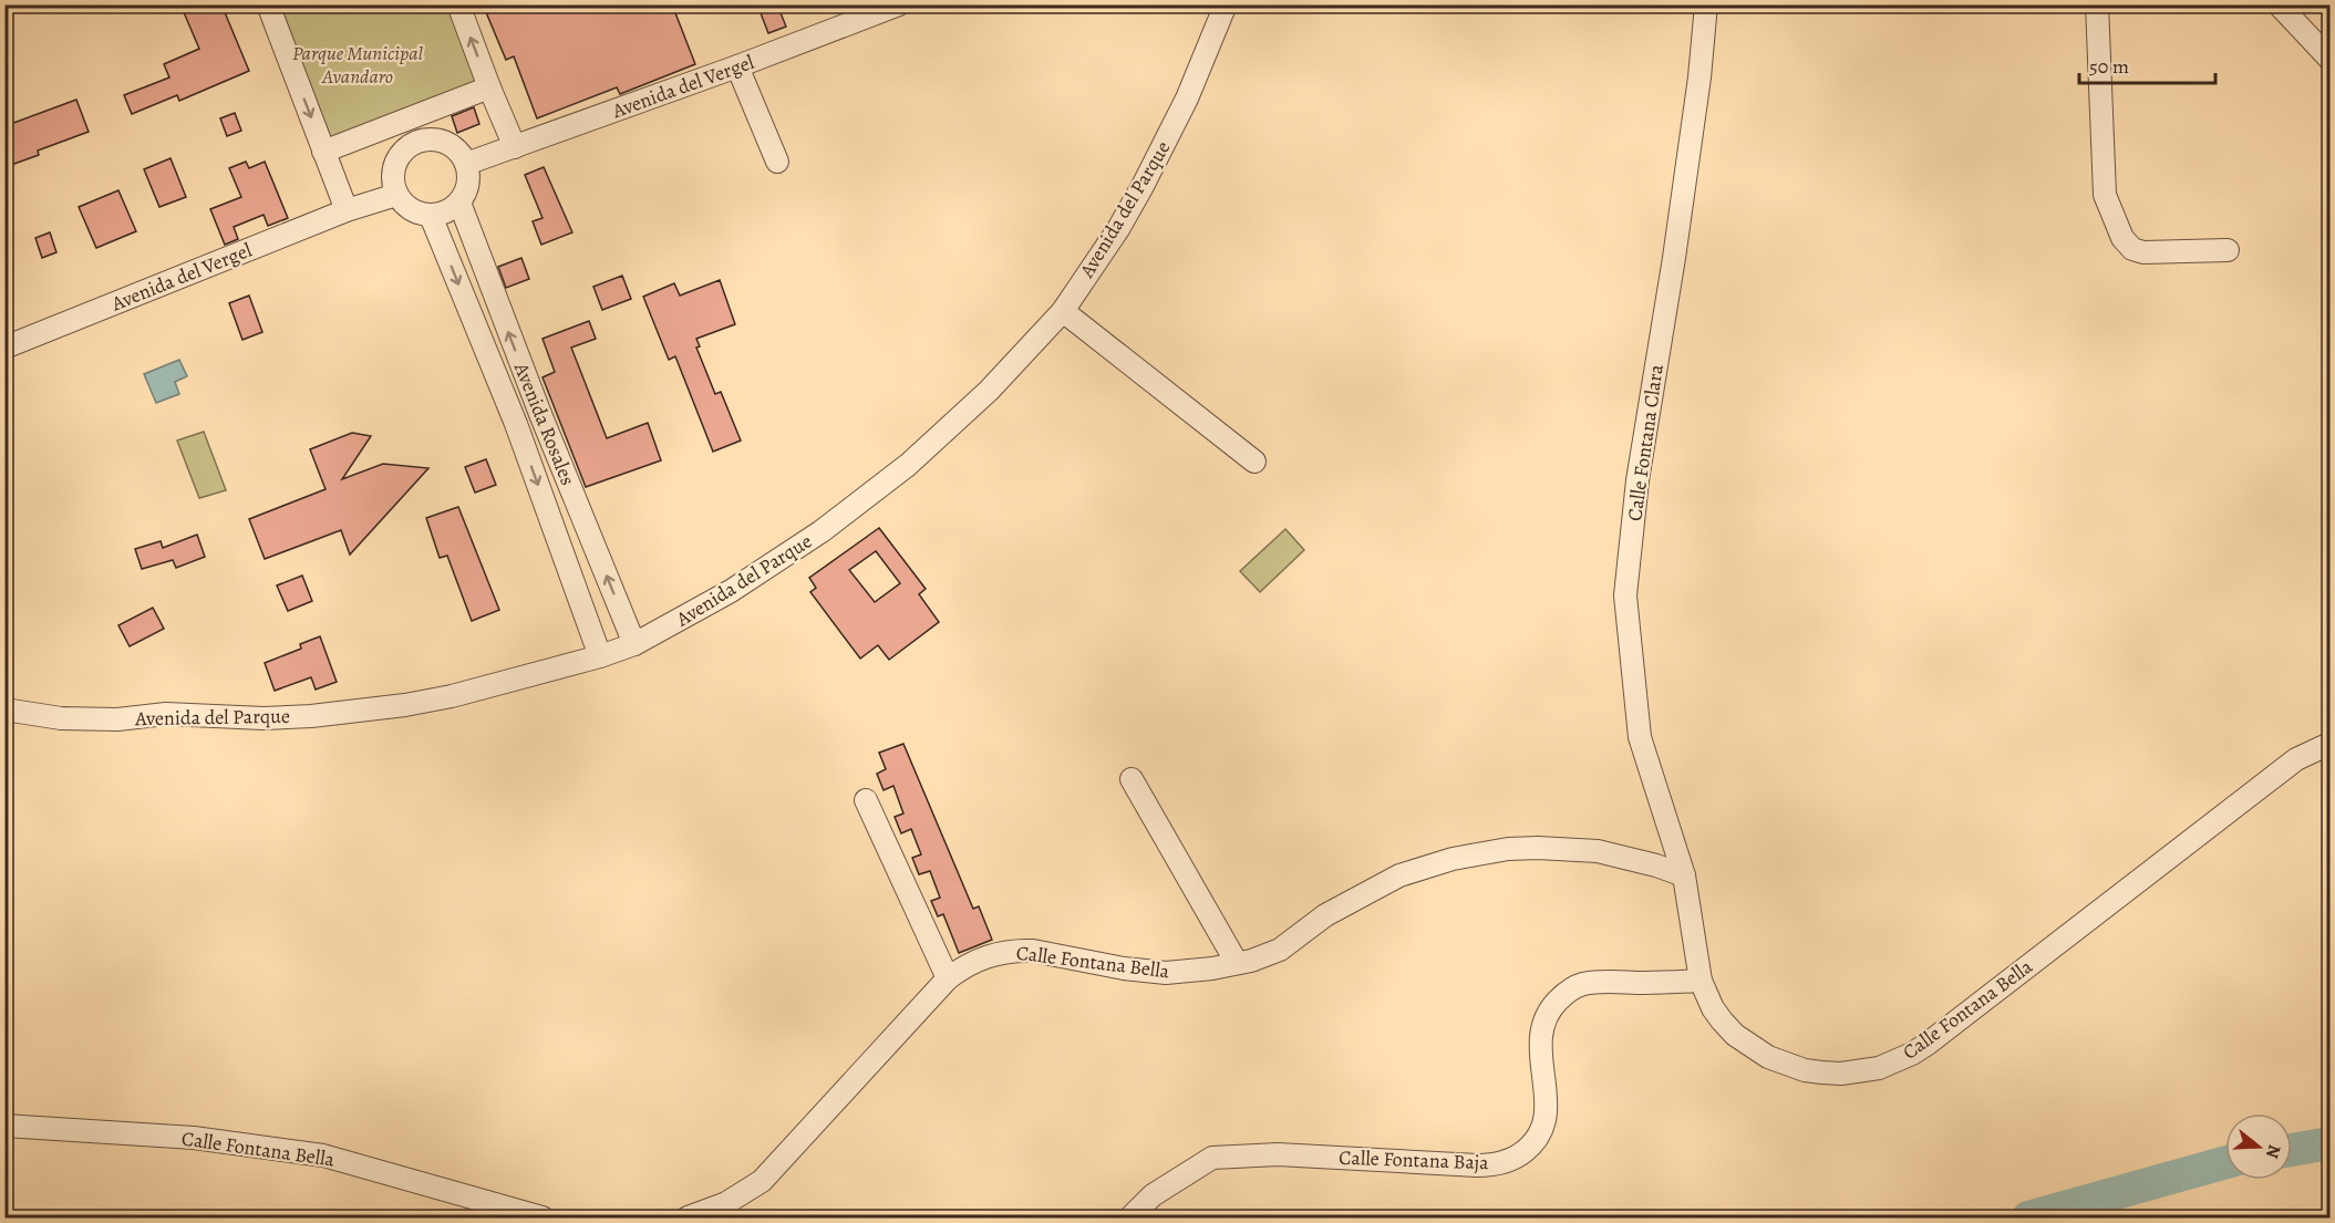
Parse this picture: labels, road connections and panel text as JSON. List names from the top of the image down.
{
  "streets": {
    "street": [
      "Avenida del Vergel",
      "Avenida del Parque",
      "Avenida Rosales",
      "Calle Fontana Clara",
      "Calle Fontana Bella",
      "Calle Fontana Baja"
    ]
  },
  "crossings": [
    ["Avenida del Vergel", "Avenida Rosales"],
    ["Avenida del Parque", "Avenida Rosales"],
    ["Calle Fontana Clara", "Calle Fontana Bella"],
    ["Calle Fontana Bella", "Calle Fontana Baja"]
  ],
  "parks": ["Parque Municipal Avandaro"],
  "scale_bar": "50 m",
  "north": "right"
}
